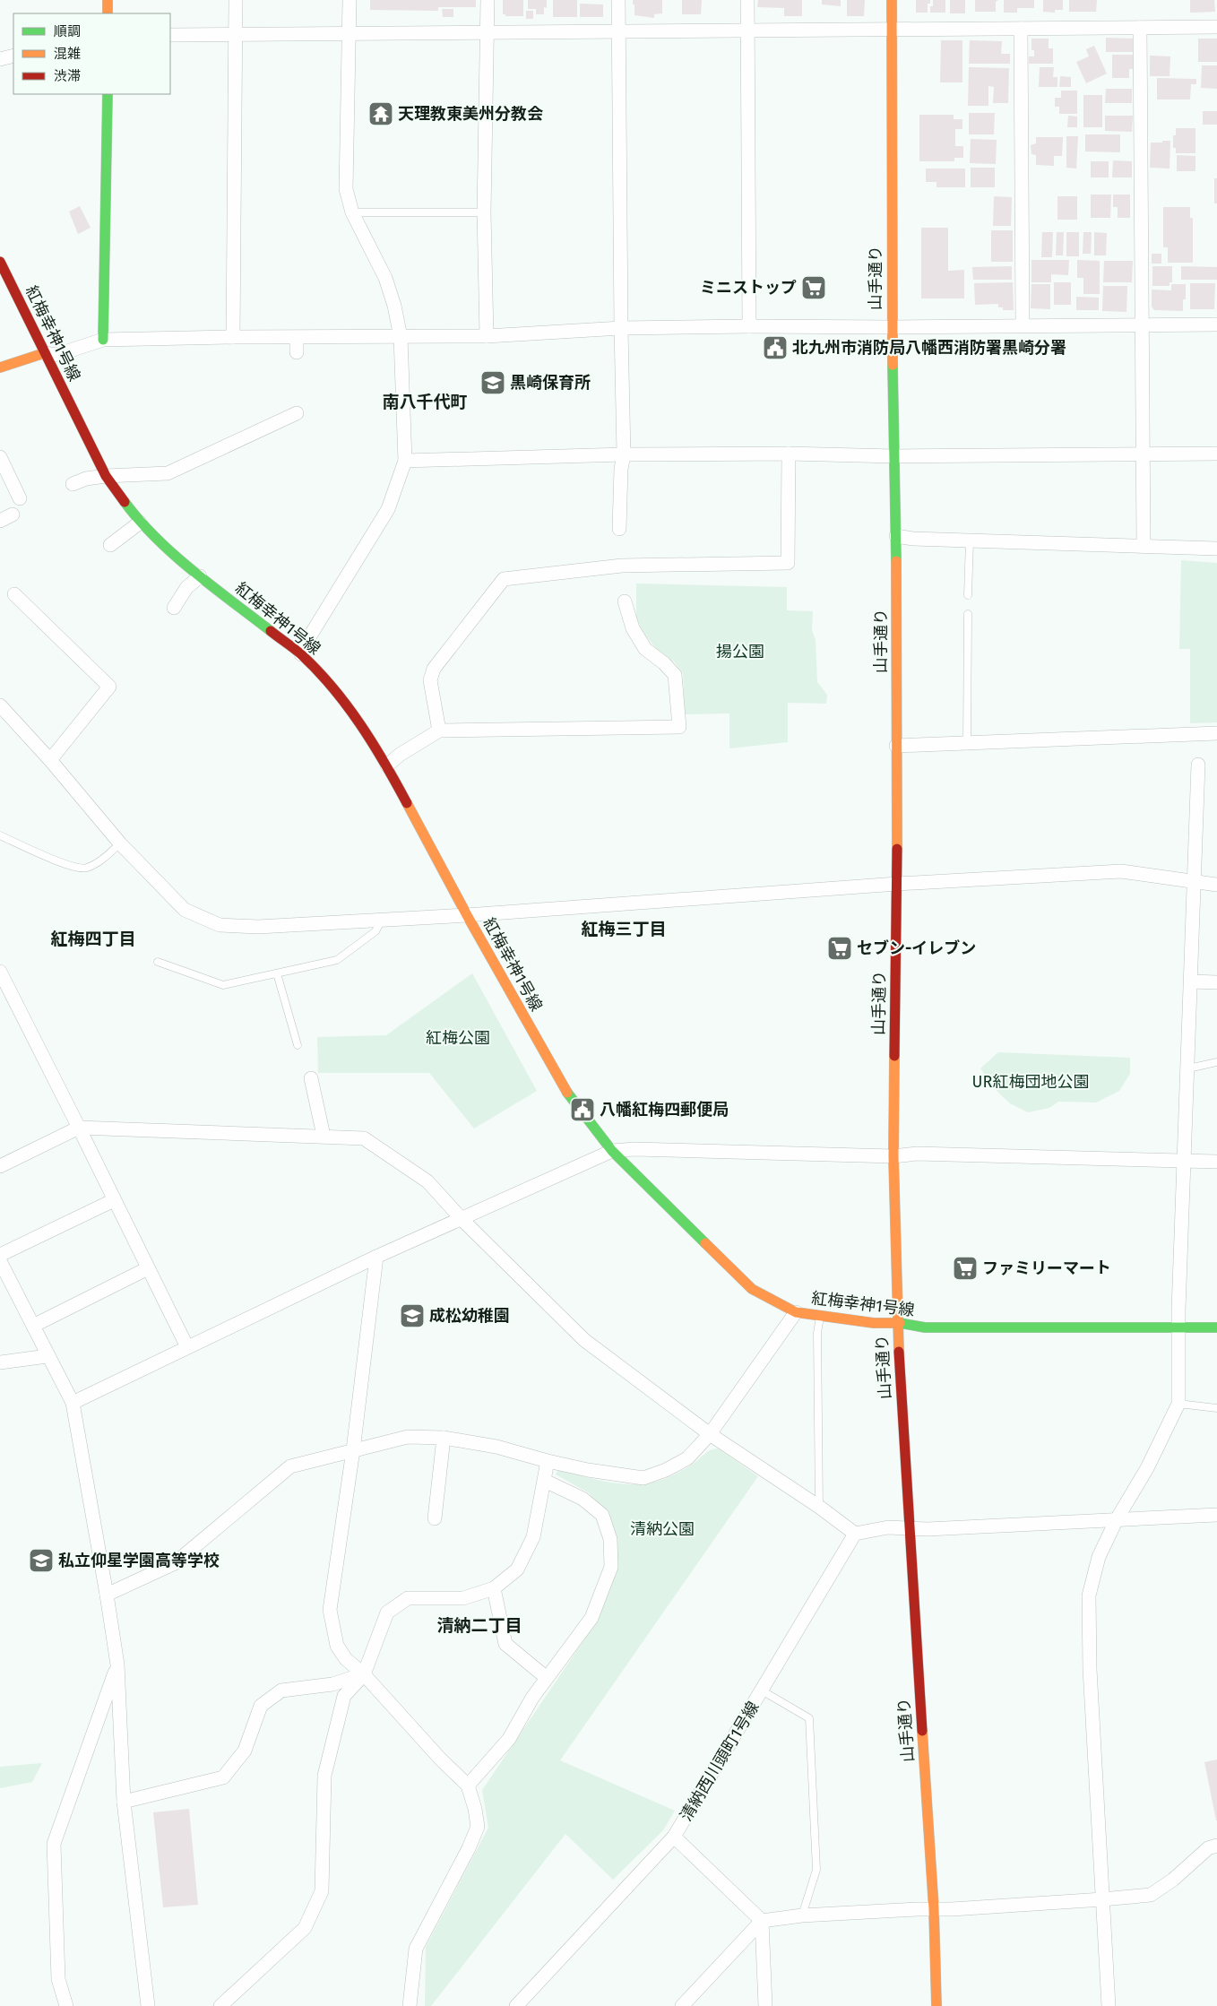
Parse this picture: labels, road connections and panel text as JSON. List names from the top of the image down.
{
  "streets": {
    "street": ["山手通り", "紅梅幸神1号線", "清納西川頭町1号線"]
  },
  "crossings": [
    ["山手通り", "紅梅幸神1号線"]
  ],
  "districts": [
    "南八千代町",
    "紅梅三丁目",
    "紅梅四丁目",
    "清納二丁目"
  ],
  "parks": [
    "揚公園",
    "紅梅公園",
    "UR紅梅団地公園",
    "清納公園"
  ],
  "places": {
    "temple": ["天理教東美州分教会"],
    "supermarket": ["ミニストップ", "セブン-イレブン", "ファミリーマート"],
    "public building": ["北九州市消防局八幡西消防署黒崎分署", "八幡紅梅四郵便局"],
    "school or university": ["黒崎保育所", "成松幼稚園", "私立仰星学園高等学校"]
  },
  "legend": ["順調", "混雑", "渋滞"]
}
